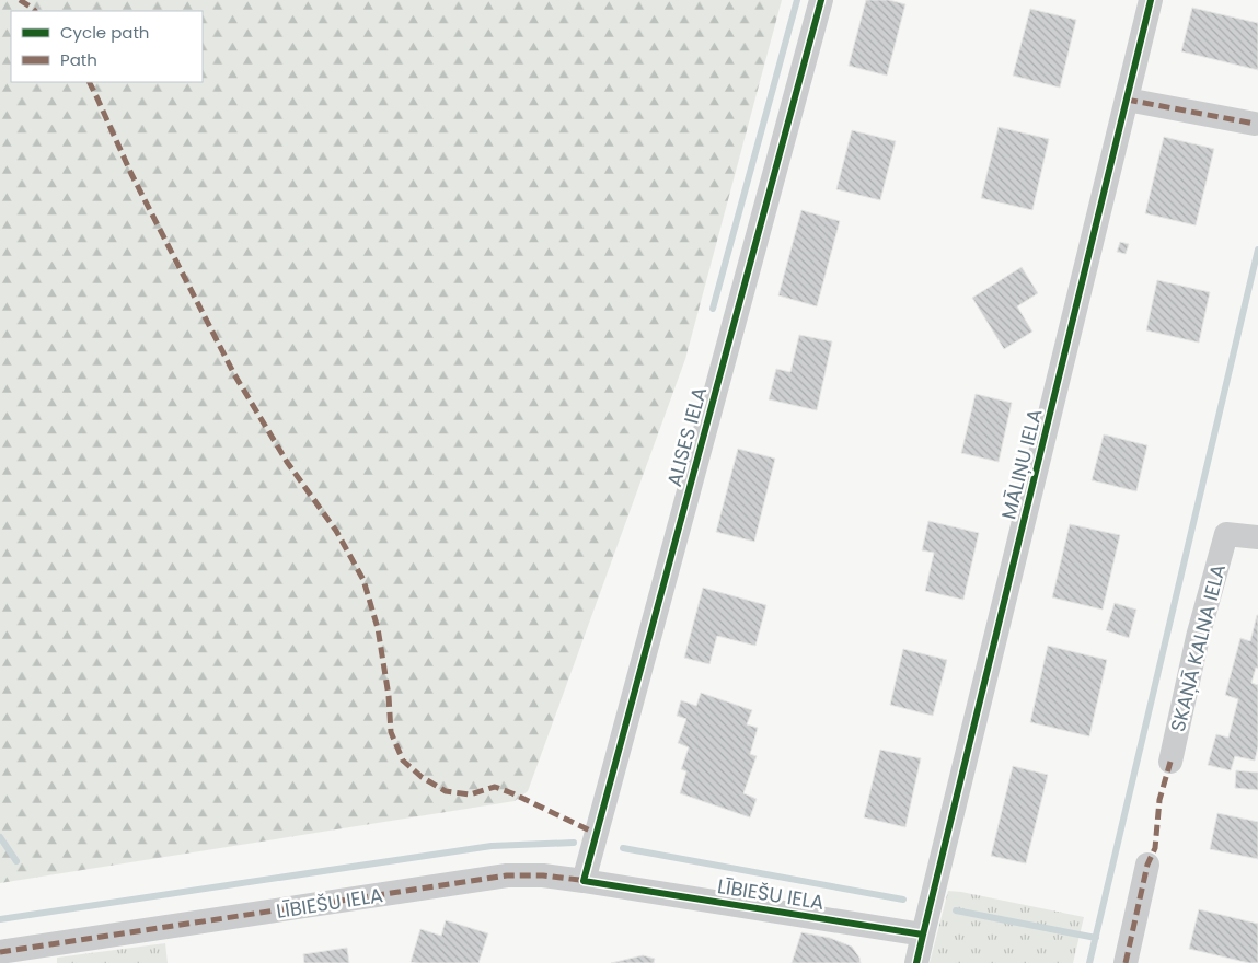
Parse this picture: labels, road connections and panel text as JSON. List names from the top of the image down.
{
  "streets": {
    "street": [
      "ALISES IELA",
      "MĀLIŅU IELA",
      "SKAŅĀ KALNA IELA",
      "LĪBIEŠU IELA"
    ]
  },
  "crossings": [
    ["ALISES IELA", "LĪBIEŠU IELA"],
    ["MĀLIŅU IELA", "LĪBIEŠU IELA"]
  ],
  "legend": ["Cycle path", "Path"]
}
